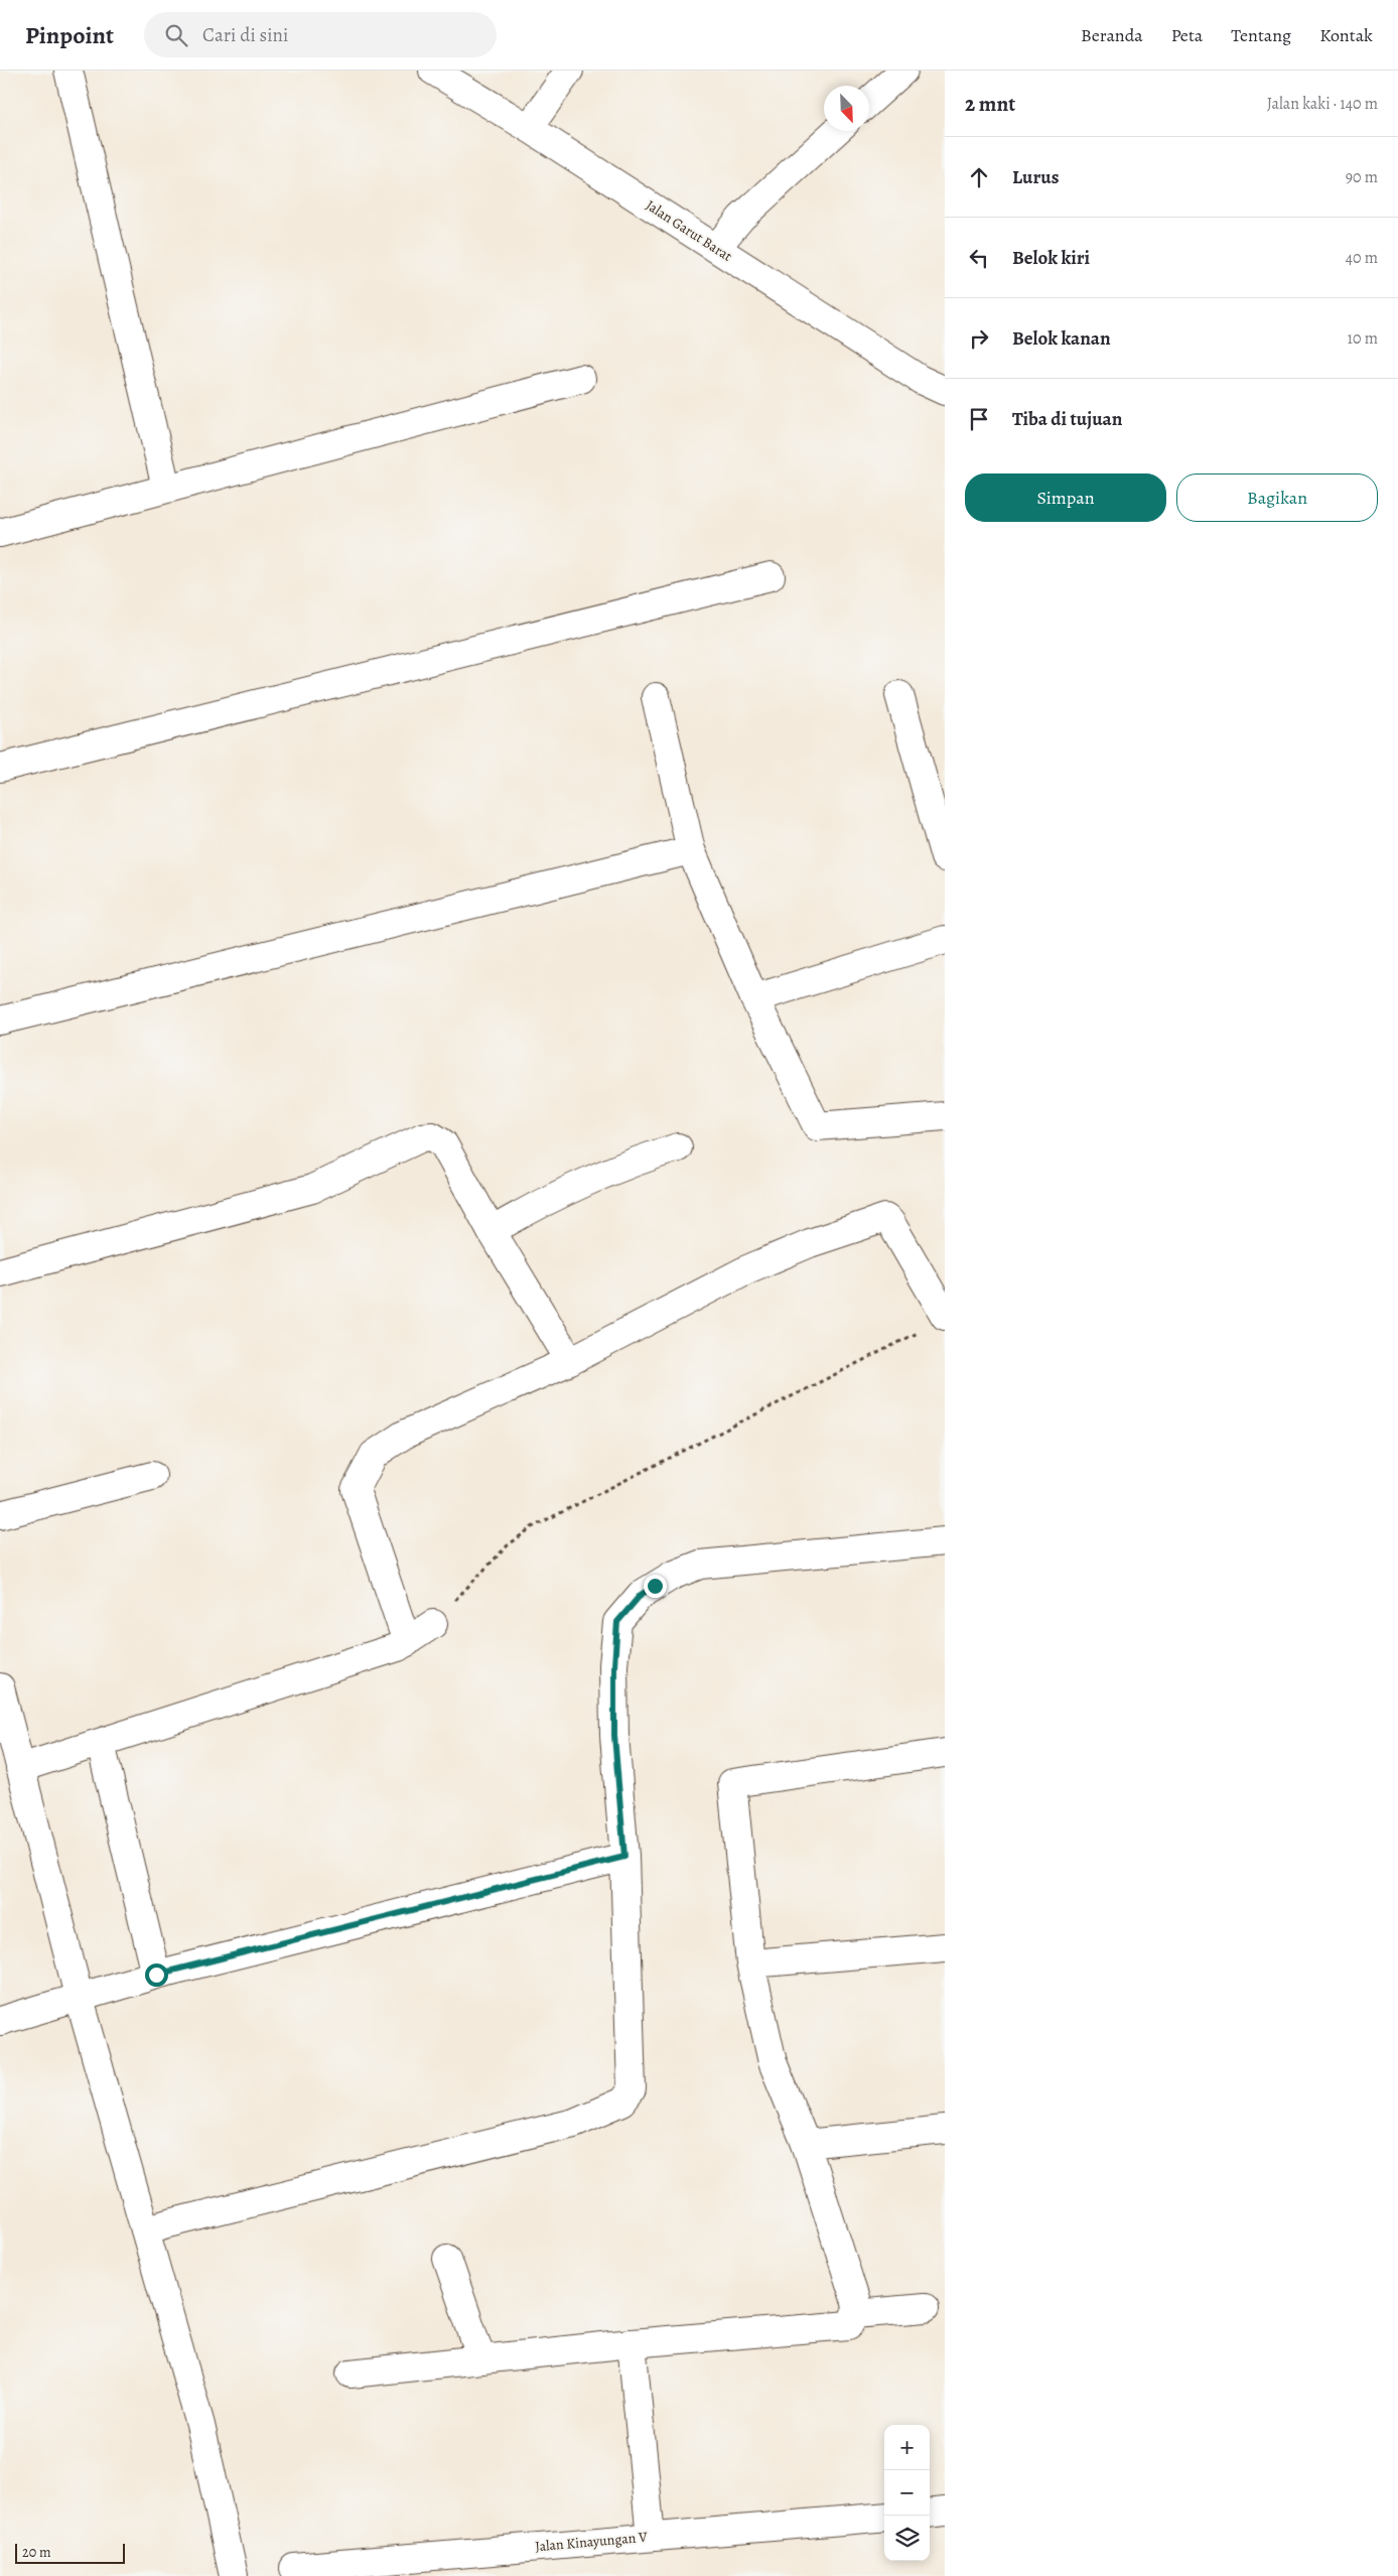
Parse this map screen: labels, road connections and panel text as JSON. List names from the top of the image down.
{
  "streets": {
    "street": ["Jalan Garut Barat", "Jalan Kinayungan V"]
  },
  "scale_bar": "20 m",
  "north": "bottom right",
  "page": {
    "header": "Pinpoint",
    "search": "Cari di sini",
    "nav": [
      "Beranda",
      "Peta",
      "Tentang",
      "Kontak"
    ],
    "heading": ["2 mnt", "Jalan kaki · 140 m"],
    "list": [
      ["Lurus", "90 m"],
      ["Belok kiri", "40 m"],
      ["Belok kanan", "10 m"],
      "Tiba di tujuan"
    ],
    "buttons": ["Simpan", "Bagikan"],
    "map_buttons": ["+", "−"],
    "scale": "20 m"
  }
}
